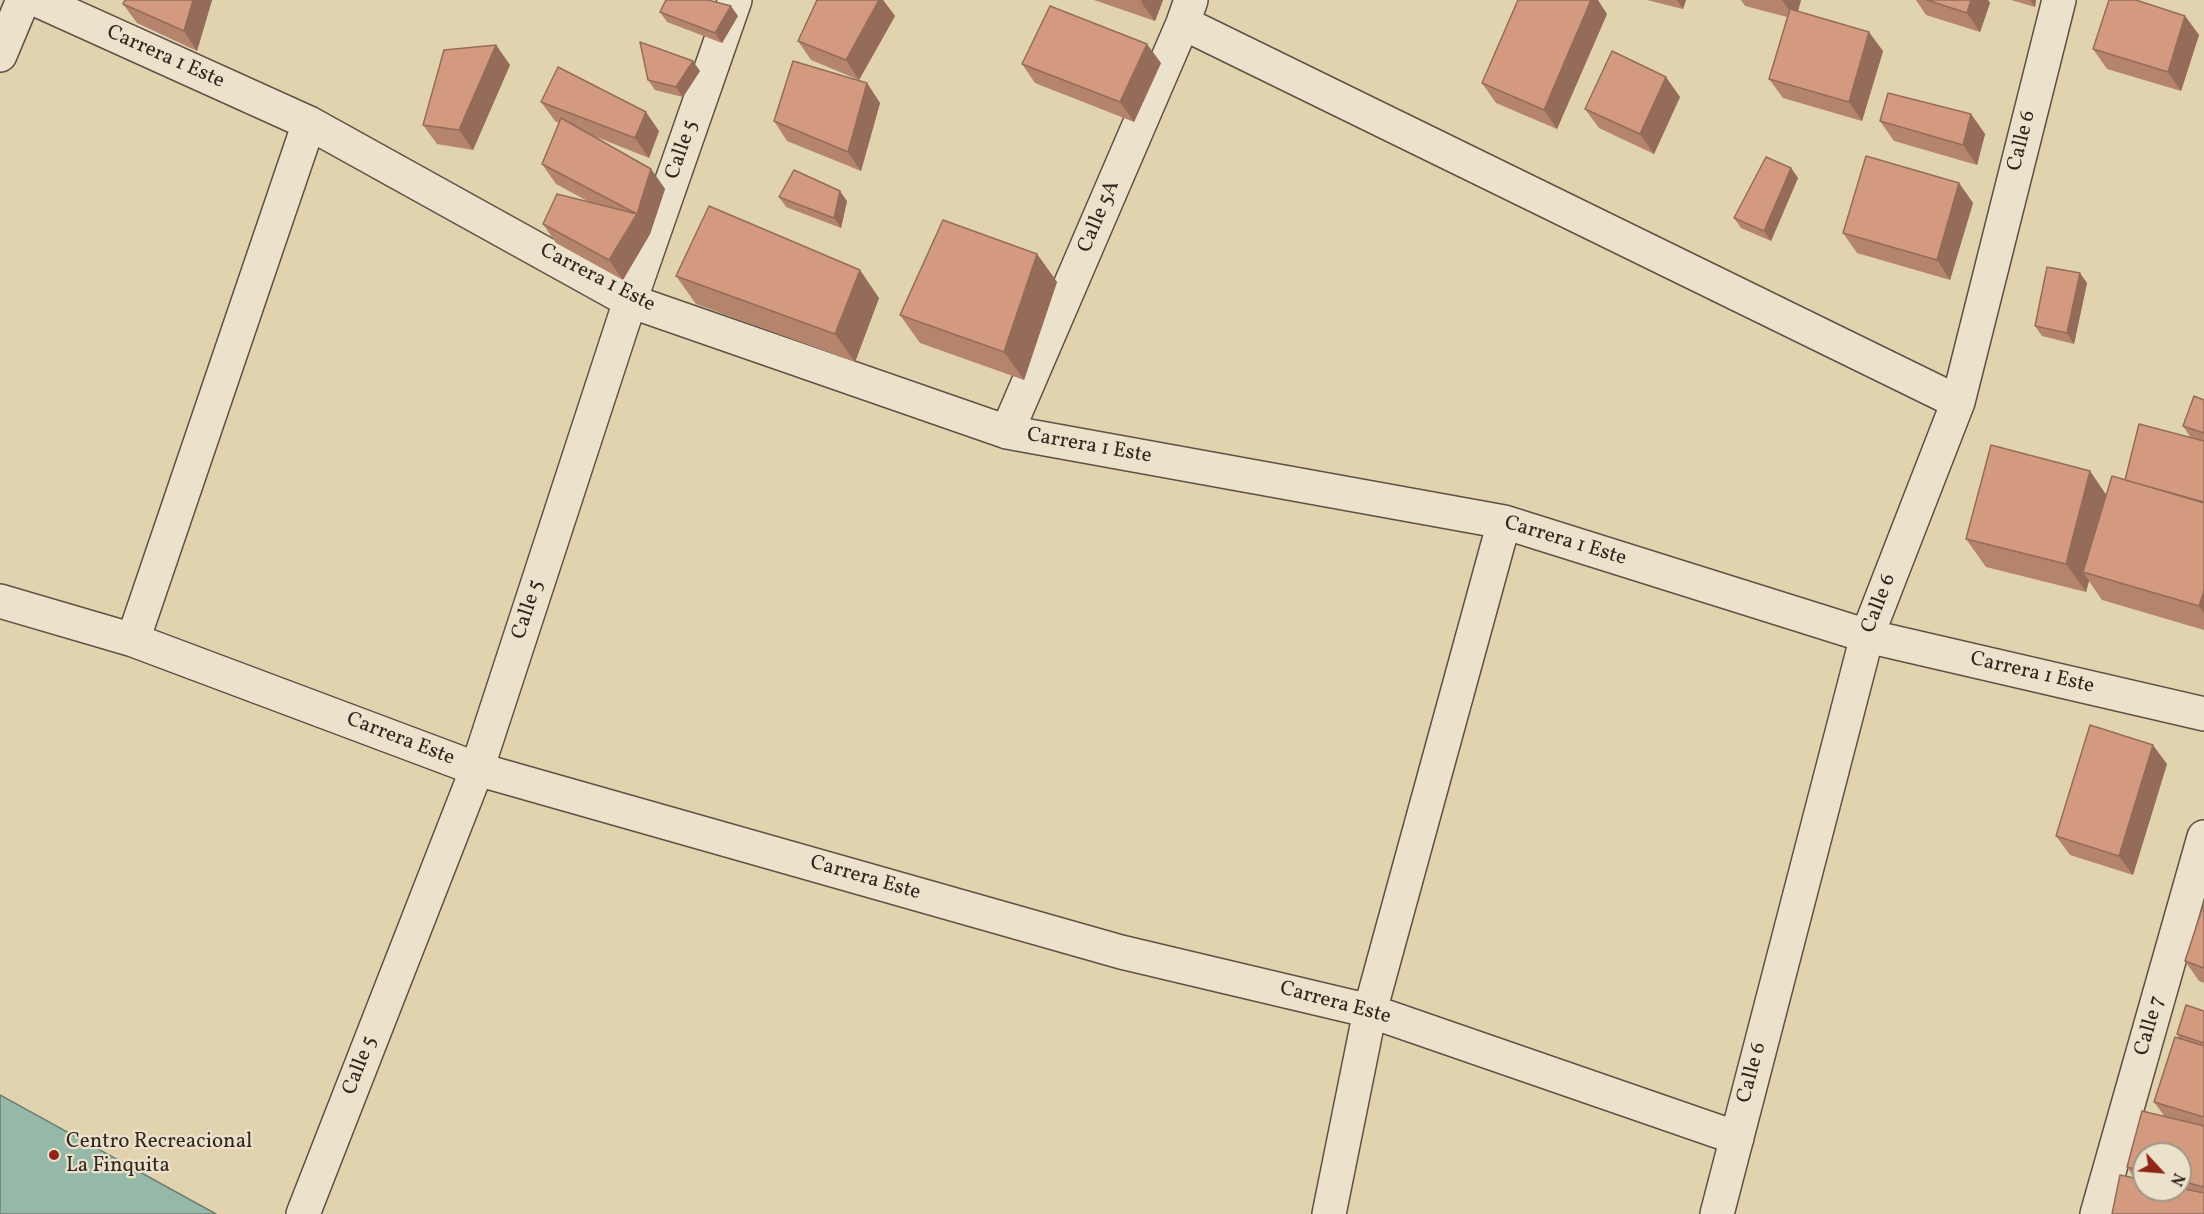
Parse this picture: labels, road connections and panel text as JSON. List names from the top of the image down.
{
  "streets": {
    "street": [
      "Carrera 1 Este",
      "Calle 6",
      "Calle 5",
      "Calle 5A",
      "Carrera Este",
      "Calle 7"
    ]
  },
  "crossings": [
    ["Carrera 1 Este", "Calle 6"],
    ["Carrera 1 Este", "Calle 5"],
    ["Carrera 1 Este", "Calle 5A"],
    ["Calle 6", "Carrera Este"],
    ["Calle 5", "Carrera Este"]
  ],
  "places": ["Centro Recreacional La Finquita"],
  "north": "bottom right"
}
